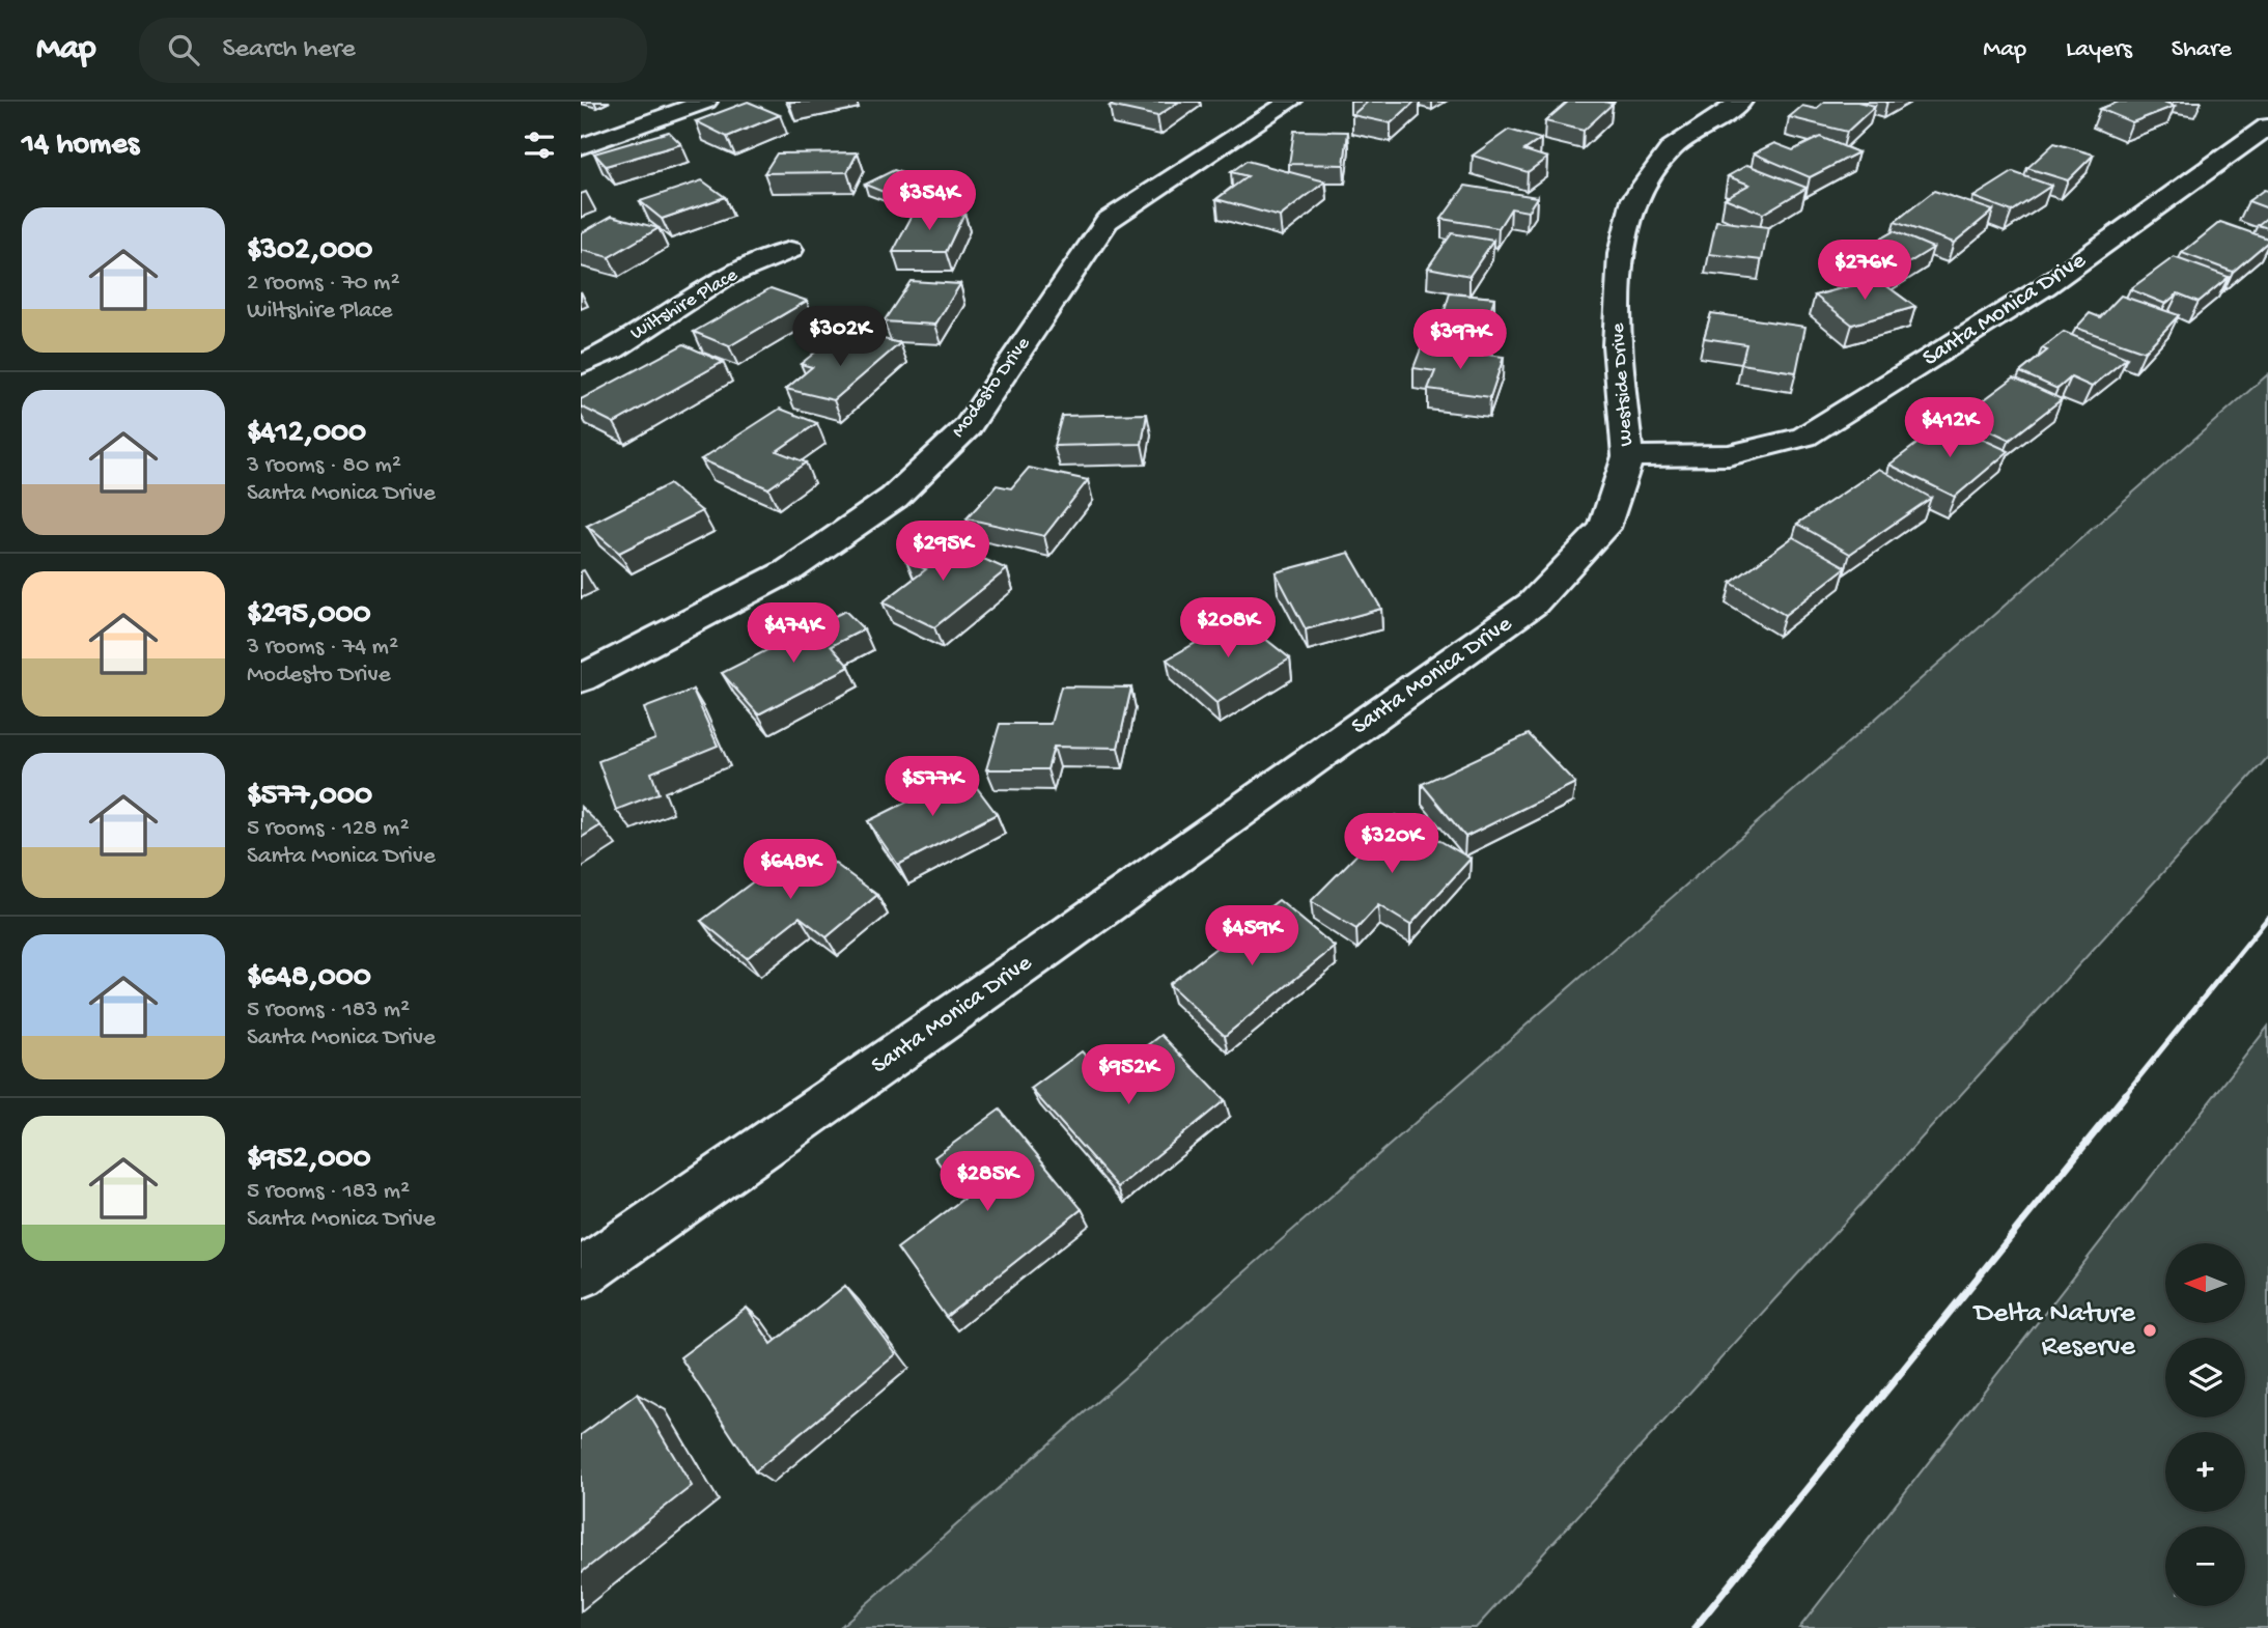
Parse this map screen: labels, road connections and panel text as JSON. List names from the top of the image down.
{
  "streets": {
    "street": [
      "Wiltshire Place",
      "Santa Monica Drive",
      "Westside Drive",
      "Modesto Drive"
    ]
  },
  "crossings": [
    ["Santa Monica Drive", "Westside Drive"]
  ],
  "places": ["Delta Nature Reserve"],
  "north": "left",
  "page": {
    "header": "Map",
    "search": "Search here",
    "nav": ["Map", "Layers", "Share"],
    "heading": "14 homes",
    "price": [
      "$354K",
      "$276K",
      "$302K",
      "$397K",
      "$412K",
      "$295K",
      "$208K",
      "$474K",
      "$577K",
      "$320K",
      "$648K",
      "$459K",
      "$952K",
      "$285K"
    ],
    "list": [
      {
        "name": "$302,000",
        "note": "2 rooms · 70 m² · Wiltshire Place"
      },
      {
        "name": "$412,000",
        "note": "3 rooms · 80 m² · Santa Monica Drive"
      },
      {
        "name": "$295,000",
        "note": "3 rooms · 74 m² · Modesto Drive"
      },
      {
        "name": "$577,000",
        "note": "5 rooms · 128 m² · Santa Monica Drive"
      },
      {
        "name": "$648,000",
        "note": "5 rooms · 183 m² · Santa Monica Drive"
      },
      {
        "name": "$952,000",
        "note": "5 rooms · 183 m² · Santa Monica Drive"
      }
    ],
    "map_buttons": ["+", "−"]
  }
}
